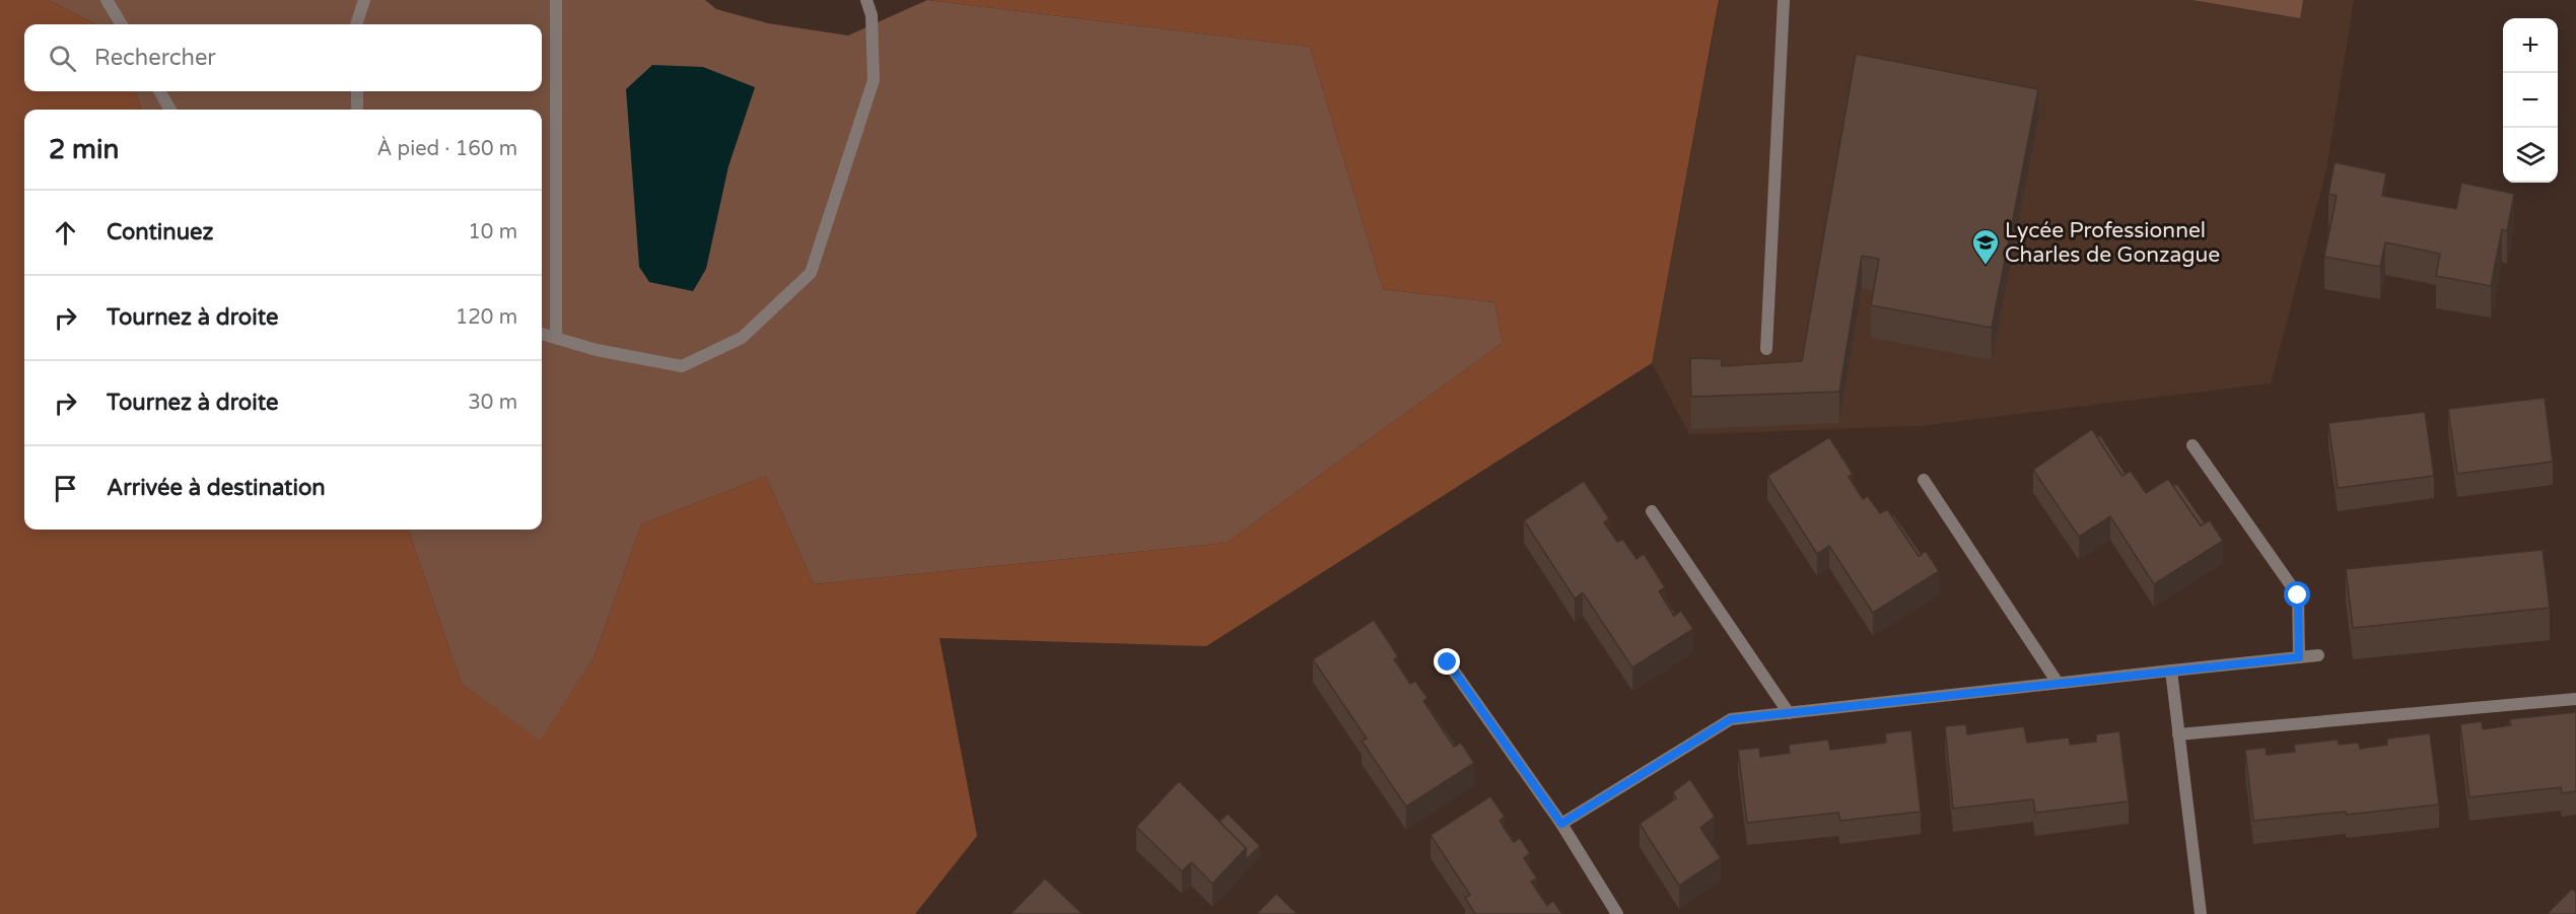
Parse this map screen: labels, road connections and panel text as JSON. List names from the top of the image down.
{
  "places": {
    "school or university": ["Lycée Professionnel Charles de Gonzague"]
  },
  "page": {
    "map_buttons": ["+", "−"],
    "search": "Rechercher",
    "heading": ["2 min", "À pied · 160 m"],
    "list": [
      ["Continuez", "10 m"],
      ["Tournez à droite", "120 m"],
      ["Tournez à droite", "30 m"],
      "Arrivée à destination"
    ]
  }
}
